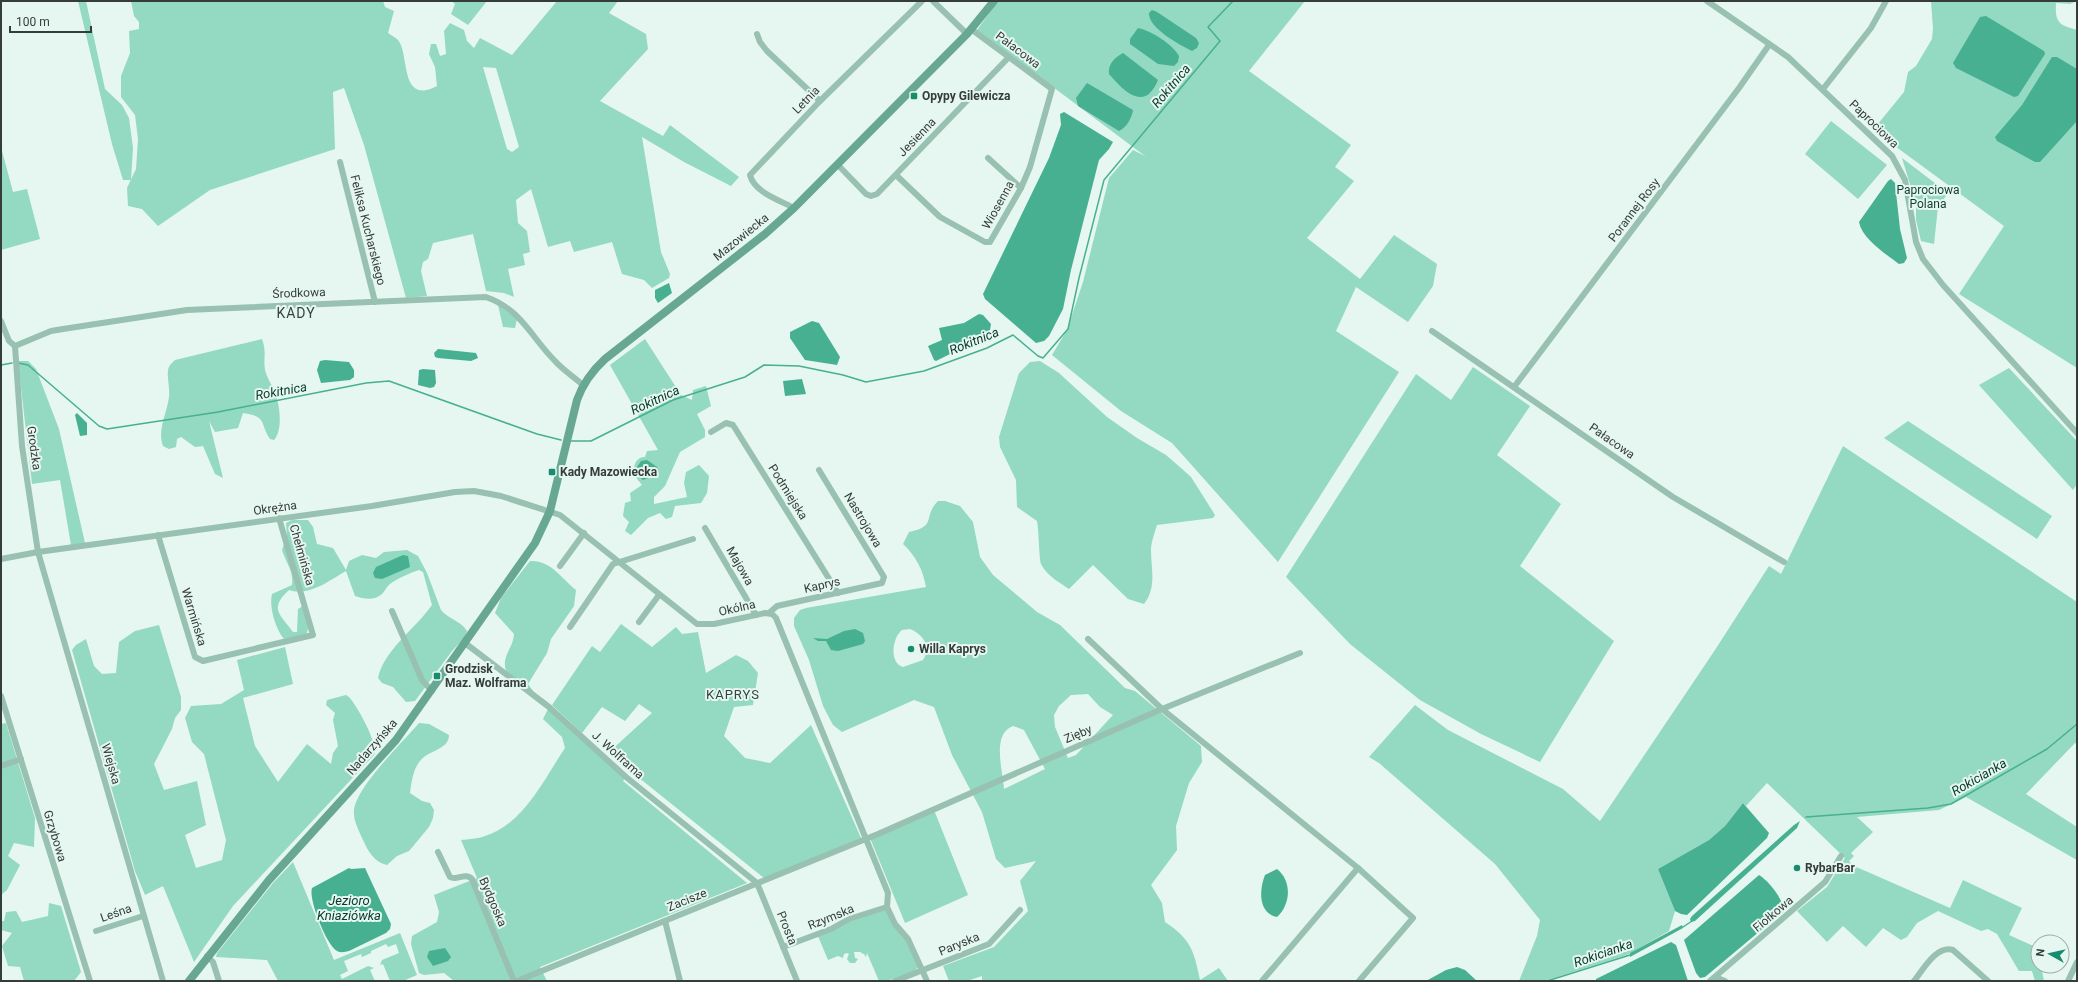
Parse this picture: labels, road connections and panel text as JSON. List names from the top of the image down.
{
  "streets": {
    "street": [
      "Pałacowa",
      "Letnia",
      "Paprociowa",
      "Jesienna",
      "Wiosenna",
      "Porannej Rosy",
      "Feliksa Kucharskiego",
      "Mazowiecka",
      "Środkowa",
      "Grodzka",
      "Podmiejska",
      "Okrężna",
      "Nastrojowa",
      "Chełmińska",
      "Majowa",
      "Kaprys",
      "Okólna",
      "Warmińska",
      "Zięby",
      "Nadarzyńska",
      "J. Wolframa",
      "Wiejska",
      "Grzybowa",
      "Zacisze",
      "Bydgoska",
      "Leśna",
      "Fiołkowa",
      "Rzymska",
      "Prosta",
      "Paryska"
    ]
  },
  "crossings": [
    ["Pałacowa", "Jesienna"],
    ["Pałacowa", "Wiosenna"],
    ["Pałacowa", "Porannej Rosy"],
    ["Pałacowa", "Mazowiecka"],
    ["Letnia", "Mazowiecka"],
    ["Paprociowa", "Porannej Rosy"],
    ["Jesienna", "Wiosenna"],
    ["Jesienna", "Mazowiecka"],
    ["Feliksa Kucharskiego", "Środkowa"],
    ["Mazowiecka", "Środkowa"],
    ["Mazowiecka", "Okrężna"],
    ["Mazowiecka", "Okólna"],
    ["Mazowiecka", "Nadarzyńska"],
    ["Środkowa", "Grodzka"],
    ["Grodzka", "Okrężna"],
    ["Grodzka", "Wiejska"],
    ["Podmiejska", "Kaprys"],
    ["Okrężna", "Chełmińska"],
    ["Okrężna", "Okólna"],
    ["Okrężna", "Warmińska"],
    ["Okrężna", "Nadarzyńska"],
    ["Okrężna", "Wiejska"],
    ["Nastrojowa", "Kaprys"],
    ["Chełmińska", "Warmińska"],
    ["Majowa", "Okólna"],
    ["Kaprys", "Okólna"],
    ["Okólna", "Zięby"],
    ["Okólna", "Nadarzyńska"],
    ["Okólna", "Zacisze"],
    ["Okólna", "Rzymska"],
    ["Zięby", "Zacisze"],
    ["Nadarzyńska", "J. Wolframa"],
    ["J. Wolframa", "Zacisze"],
    ["J. Wolframa", "Prosta"],
    ["Wiejska", "Leśna"],
    ["Zacisze", "Bydgoska"],
    ["Zacisze", "Prosta"],
    ["Rzymska", "Prosta"]
  ],
  "districts": ["KADY", "KAPRYS"],
  "water": ["Rokitnica", "Rokicianka", "Jezioro Kniaziówka"],
  "parks": ["Paprociowa Polana"],
  "places": {
    "transit": ["Opypy Gilewicza", "Kady Mazowiecka", "Grodzisk Maz. Wolframa"],
    "other": ["Willa Kaprys", "RybarBar"]
  },
  "scale_bar": "100 m",
  "north": "left"
}
